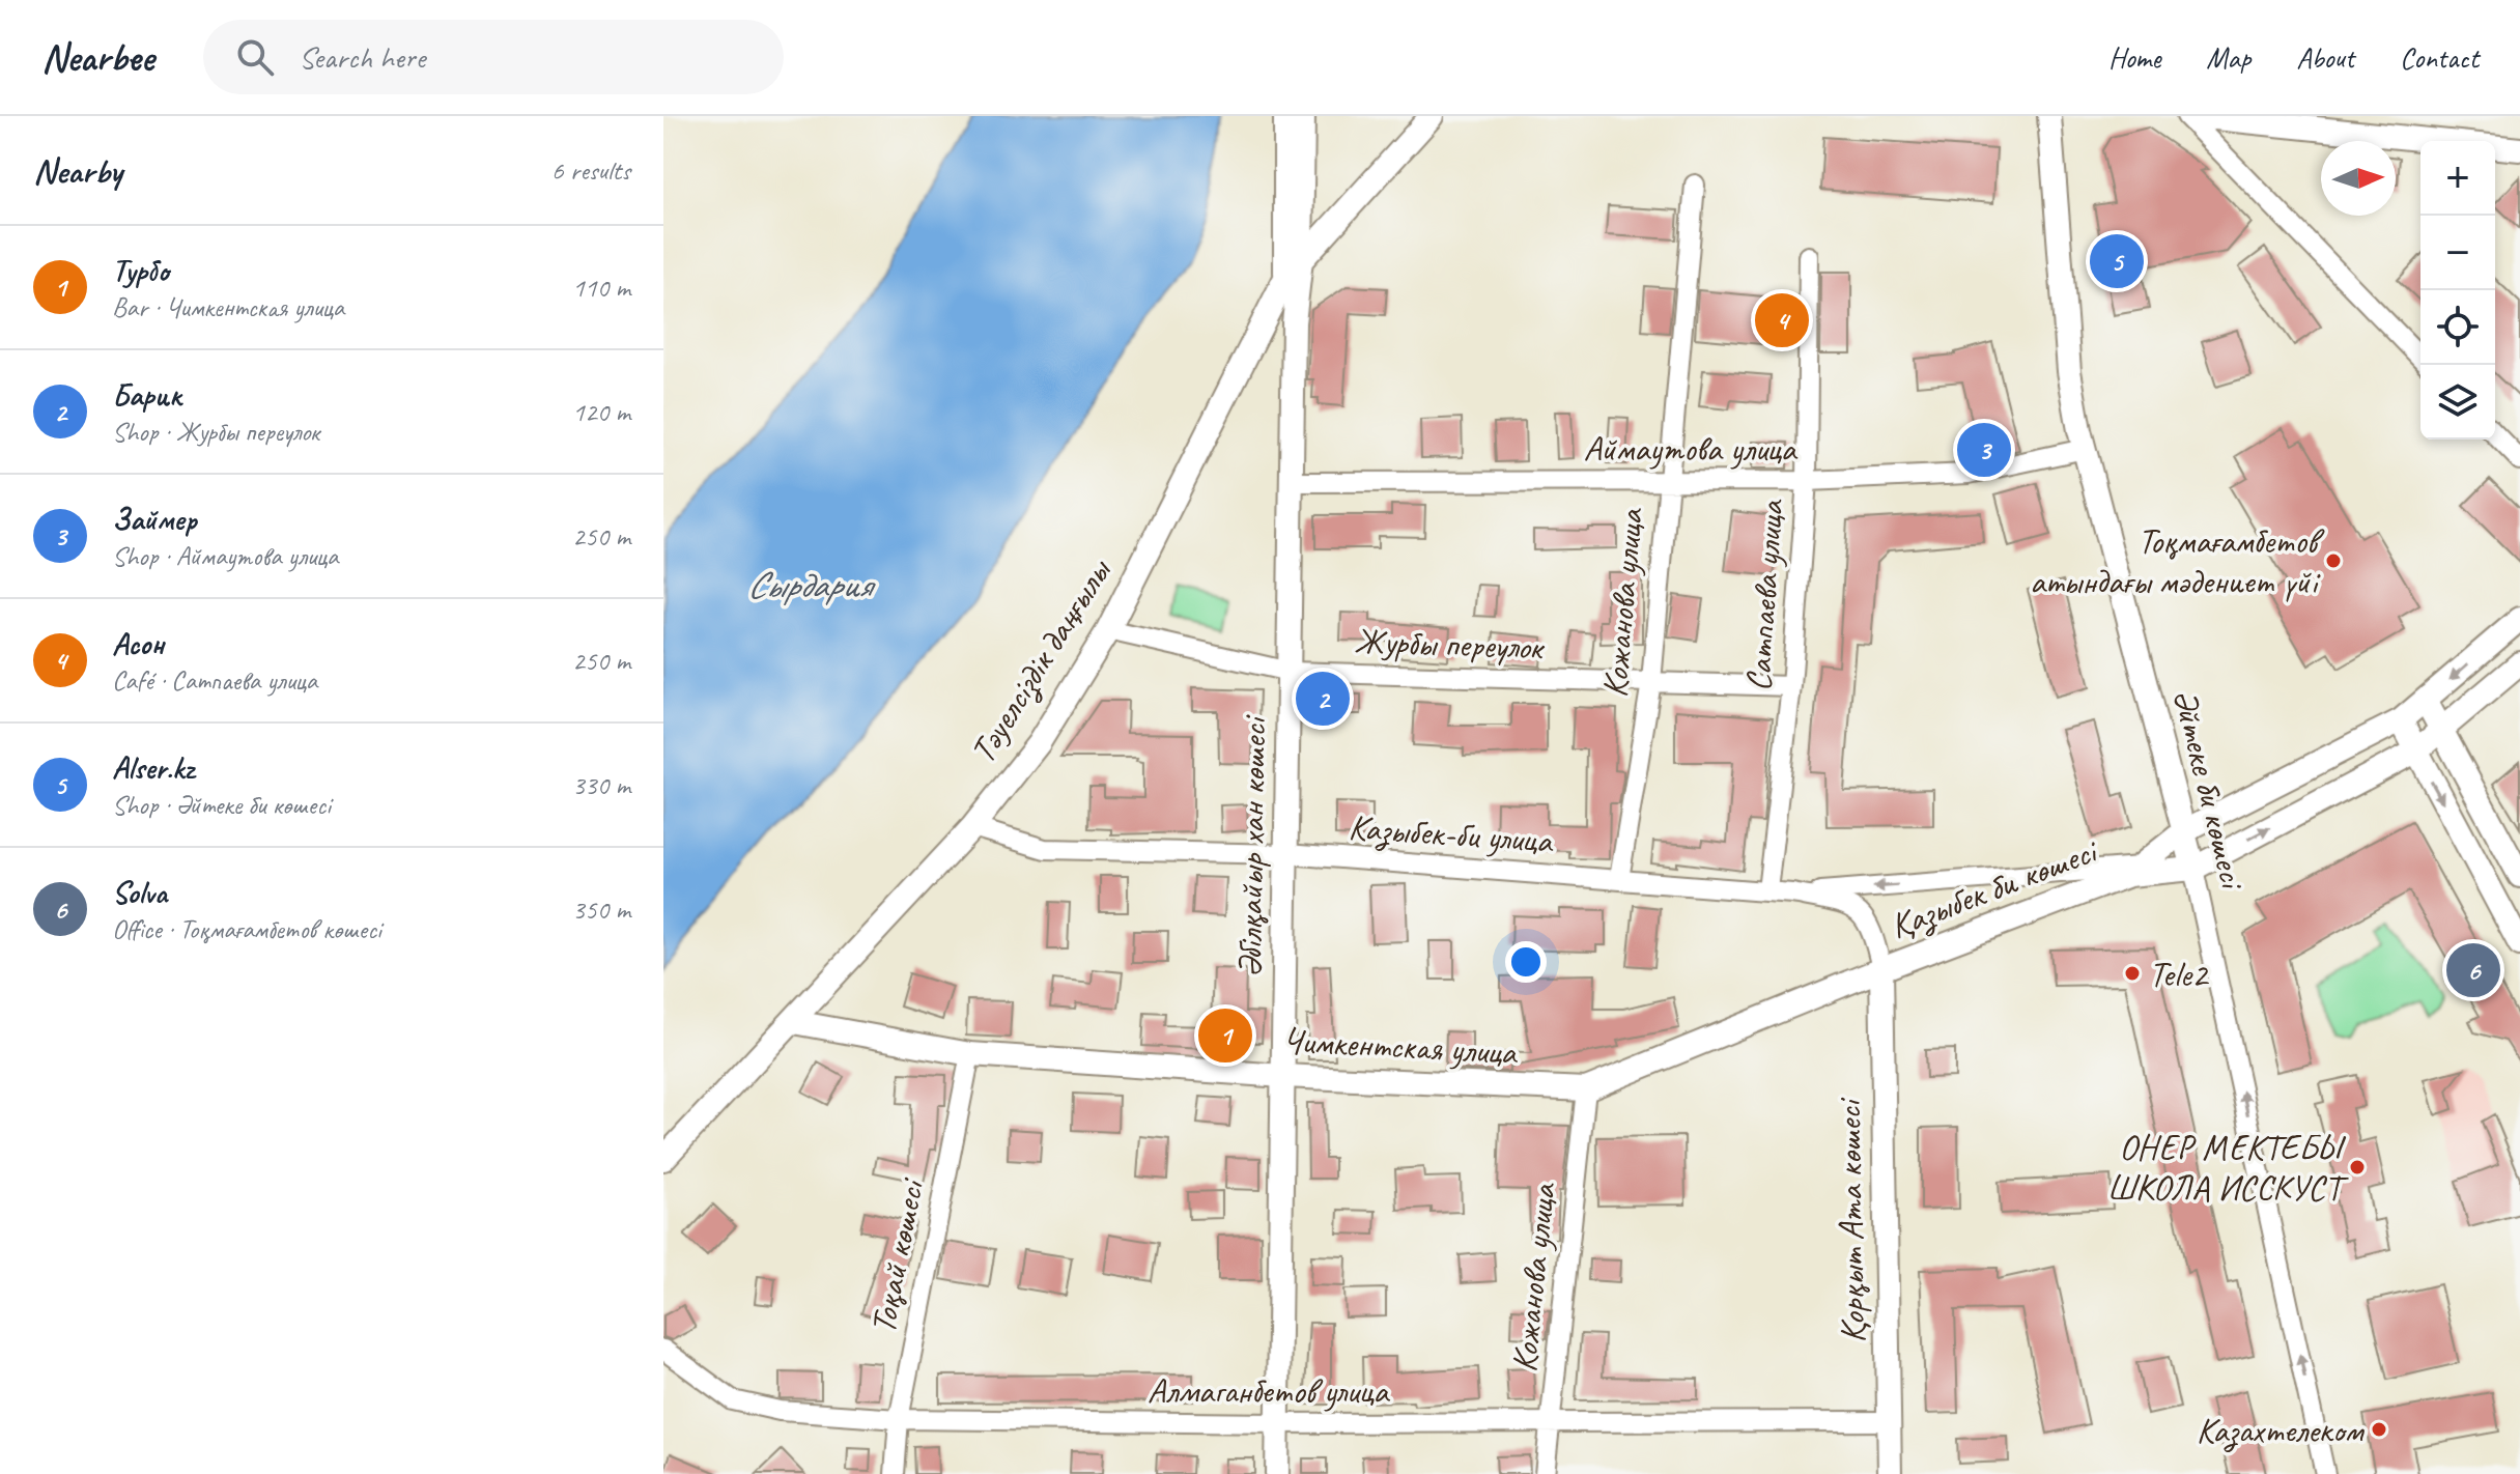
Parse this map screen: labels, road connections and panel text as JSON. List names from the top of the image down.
{
  "streets": {
    "street": [
      "Аймаутова улица",
      "Сатпаева улица",
      "Кожанова улица",
      "Журбы переулок",
      "Тәуелсіздік даңғылы",
      "Әйтеке би көшесі",
      "Казыбек-би улица",
      "Әбілқайыр хан көшесі",
      "Қазыбек би көшесі",
      "Чимкентская улица",
      "Қорқыт Ата көшесі",
      "Тоқай көшесі",
      "Алмаганбетов улица"
    ]
  },
  "crossings": [
    ["Аймаутова улица", "Сатпаева улица"],
    ["Аймаутова улица", "Кожанова улица"],
    ["Аймаутова улица", "Әйтеке би көшесі"],
    ["Аймаутова улица", "Әбілқайыр хан көшесі"],
    ["Сатпаева улица", "Журбы переулок"],
    ["Сатпаева улица", "Казыбек-би улица"],
    ["Кожанова улица", "Журбы переулок"],
    ["Кожанова улица", "Казыбек-би улица"],
    ["Кожанова улица", "Чимкентская улица"],
    ["Кожанова улица", "Алмаганбетов улица"],
    ["Журбы переулок", "Тәуелсіздік даңғылы"],
    ["Журбы переулок", "Әбілқайыр хан көшесі"],
    ["Тәуелсіздік даңғылы", "Казыбек-би улица"],
    ["Тәуелсіздік даңғылы", "Чимкентская улица"],
    ["Әйтеке би көшесі", "Қазыбек би көшесі"],
    ["Казыбек-би улица", "Әбілқайыр хан көшесі"],
    ["Казыбек-би улица", "Қазыбек би көшесі"],
    ["Казыбек-би улица", "Чимкентская улица"],
    ["Казыбек-би улица", "Қорқыт Ата көшесі"],
    ["Әбілқайыр хан көшесі", "Чимкентская улица"],
    ["Әбілқайыр хан көшесі", "Алмаганбетов улица"],
    ["Қазыбек би көшесі", "Чимкентская улица"],
    ["Қазыбек би көшесі", "Қорқыт Ата көшесі"],
    ["Чимкентская улица", "Қорқыт Ата көшесі"],
    ["Чимкентская улица", "Тоқай көшесі"],
    ["Қорқыт Ата көшесі", "Алмаганбетов улица"],
    ["Тоқай көшесі", "Алмаганбетов улица"]
  ],
  "one_way": ["Әйтеке би көшесі"],
  "water": ["Сырдария"],
  "places": [
    "Тоқмағамбетов атындағы мәдениет үйі",
    "Tele2",
    "ОНЕР МЕКТЕБЫ ШКОЛА ИССКУСТ",
    "Казахтелеком"
  ],
  "north": "right",
  "page": {
    "header": "Nearbee",
    "search": "Search here",
    "nav": [
      "Home",
      "Map",
      "About",
      "Contact"
    ],
    "heading": ["Nearby", "6 results"],
    "map_buttons": ["+", "−"],
    "list": [
      {
        "mark": "1",
        "name": "Турбо",
        "note": "Bar · Чимкентская улица",
        "value": "110 m"
      },
      {
        "mark": "2",
        "name": "Барик",
        "note": "Shop · Журбы переулок",
        "value": "120 m"
      },
      {
        "mark": "3",
        "name": "Займер",
        "note": "Shop · Аймаутова улица",
        "value": "250 m"
      },
      {
        "mark": "4",
        "name": "Асон",
        "note": "Café · Сатпаева улица",
        "value": "250 m"
      },
      {
        "mark": "5",
        "name": "Alser.kz",
        "note": "Shop · Әйтеке би көшесі",
        "value": "330 m"
      },
      {
        "mark": "6",
        "name": "Solva",
        "note": "Office · Тоқмағамбетов көшесі",
        "value": "350 m"
      }
    ],
    "pins": [
      "5",
      "4",
      "3",
      "2",
      "6",
      "1"
    ]
  }
}
